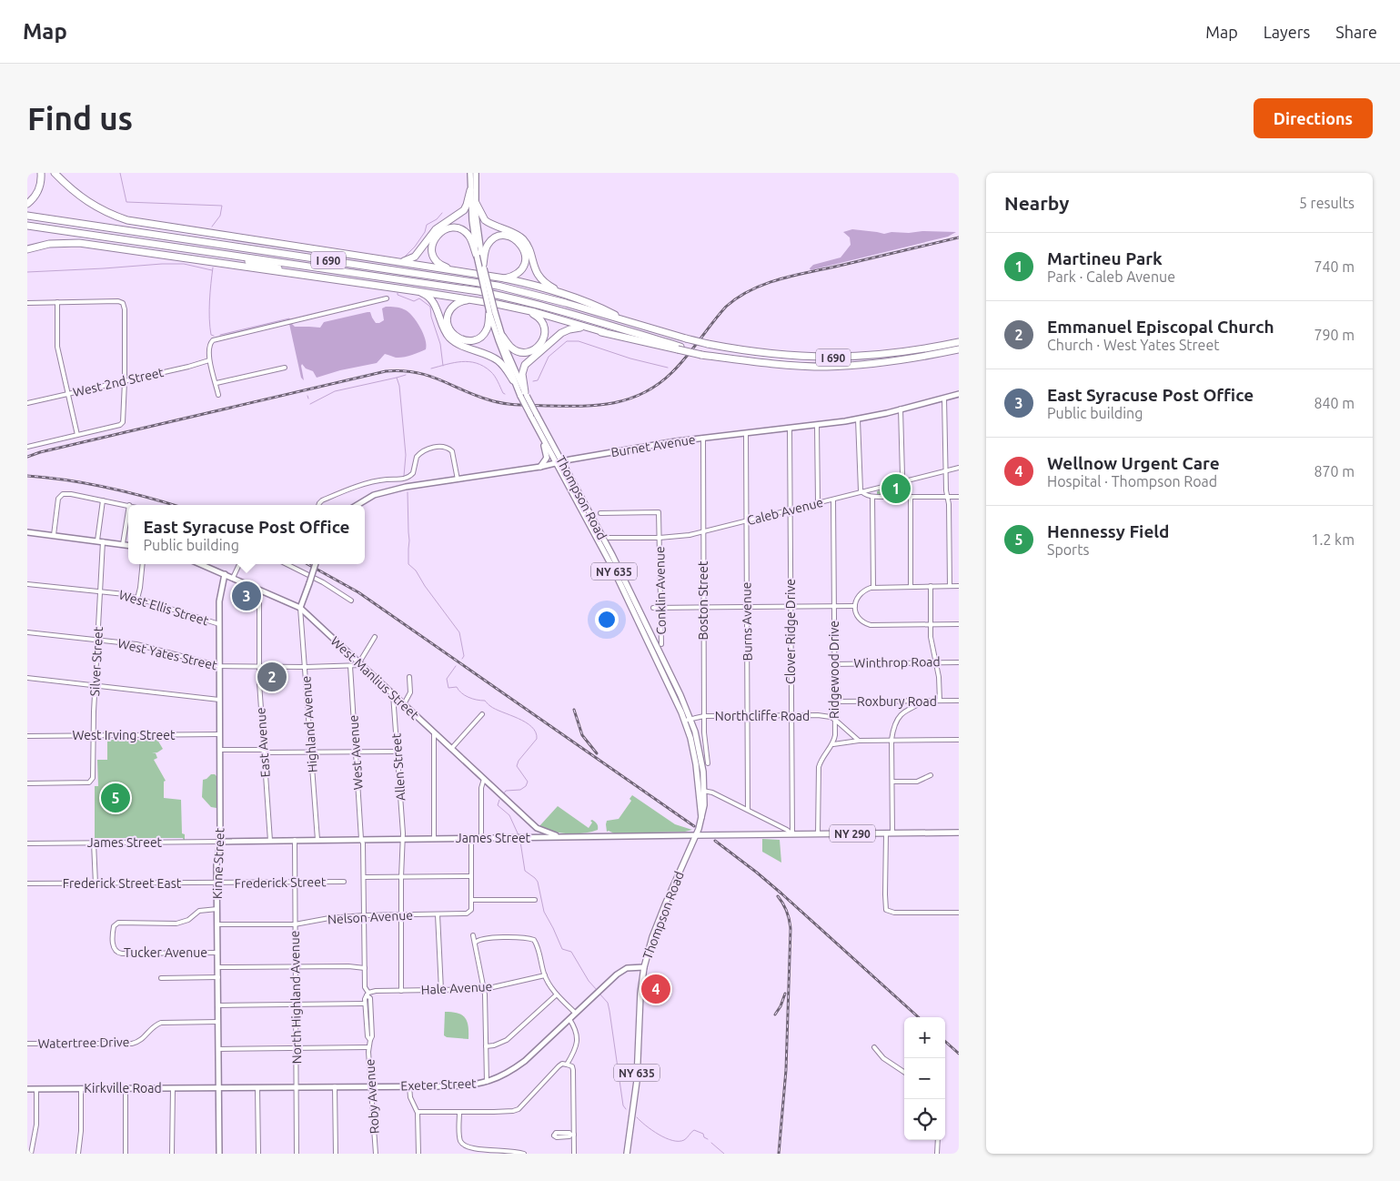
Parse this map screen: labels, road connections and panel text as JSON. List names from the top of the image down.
{
  "streets": {
    "highway": ["I 690"],
    "main road": [
      "Thompson Road",
      "NY 635",
      "NY 290",
      "James Street"
    ],
    "street": [
      "West 2nd Street",
      "Burnet Avenue",
      "Caleb Avenue",
      "Conklin Avenue",
      "Boston Street",
      "West Ellis Street",
      "Burns Avenue",
      "Clover Ridge Drive",
      "West Yates Street",
      "Silver Street",
      "Winthrop Road",
      "Ridgewood Drive",
      "West Manlius Street",
      "Roxbury Road",
      "Northcliffe Road",
      "Highland Avenue",
      "West Irving Street",
      "East Avenue",
      "West Avenue",
      "Allen Street",
      "Kinne Street",
      "Frederick Street",
      "Frederick Street East",
      "Nelson Avenue",
      "Tucker Avenue",
      "Hale Avenue",
      "North Highland Avenue",
      "Watertree Drive",
      "Exeter Street",
      "Kirkville Road",
      "Roby Avenue"
    ]
  },
  "crossings": [
    ["Burnet Avenue", "Thompson Road"],
    ["Burnet Avenue", "Boston Street"],
    ["Burnet Avenue", "Burns Avenue"],
    ["Burnet Avenue", "Clover Ridge Drive"],
    ["Thompson Road", "Northcliffe Road"],
    ["Thompson Road", "James Street"],
    ["Thompson Road", "Exeter Street"],
    ["Caleb Avenue", "Conklin Avenue"],
    ["Caleb Avenue", "Boston Street"],
    ["Caleb Avenue", "Burns Avenue"],
    ["Caleb Avenue", "Clover Ridge Drive"],
    ["Caleb Avenue", "Ridgewood Drive"],
    ["Boston Street", "Northcliffe Road"],
    ["West Ellis Street", "Silver Street"],
    ["West Ellis Street", "Kinne Street"],
    ["Burns Avenue", "Northcliffe Road"],
    ["Clover Ridge Drive", "Northcliffe Road"],
    ["Clover Ridge Drive", "James Street"],
    ["West Yates Street", "Silver Street"],
    ["West Yates Street", "West Manlius Street"],
    ["West Yates Street", "Highland Avenue"],
    ["West Yates Street", "East Avenue"],
    ["West Yates Street", "West Avenue"],
    ["West Yates Street", "Kinne Street"],
    ["Silver Street", "West Irving Street"],
    ["Winthrop Road", "Ridgewood Drive"],
    ["Ridgewood Drive", "Roxbury Road"],
    ["Ridgewood Drive", "Northcliffe Road"],
    ["West Manlius Street", "Highland Avenue"],
    ["West Manlius Street", "East Avenue"],
    ["West Manlius Street", "Allen Street"],
    ["West Manlius Street", "James Street"],
    ["West Manlius Street", "Kinne Street"],
    ["Highland Avenue", "James Street"],
    ["West Irving Street", "Kinne Street"],
    ["East Avenue", "James Street"],
    ["West Avenue", "James Street"],
    ["West Avenue", "Roby Avenue"],
    ["Allen Street", "James Street"],
    ["Allen Street", "Nelson Avenue"],
    ["Allen Street", "Hale Avenue"],
    ["James Street", "Kinne Street"],
    ["James Street", "North Highland Avenue"],
    ["James Street", "Roby Avenue"],
    ["Kinne Street", "Frederick Street"],
    ["Kinne Street", "Frederick Street East"],
    ["Kinne Street", "Nelson Avenue"],
    ["Kinne Street", "Tucker Avenue"],
    ["Kinne Street", "Watertree Drive"],
    ["Kinne Street", "Exeter Street"],
    ["Kinne Street", "Kirkville Road"],
    ["Frederick Street", "Frederick Street East"],
    ["Frederick Street", "North Highland Avenue"],
    ["Nelson Avenue", "North Highland Avenue"],
    ["Nelson Avenue", "Roby Avenue"],
    ["Hale Avenue", "Roby Avenue"],
    ["North Highland Avenue", "Exeter Street"],
    ["Exeter Street", "Kirkville Road"],
    ["Exeter Street", "Roby Avenue"]
  ],
  "page": {
    "header": "Map",
    "nav": ["Map", "Layers", "Share"],
    "buttons": "Directions",
    "title": "Find us",
    "heading": ["Nearby", "5 results"],
    "list": [
      {
        "mark": "1",
        "name": "Martineu Park",
        "note": "Park · Caleb Avenue",
        "value": "740 m"
      },
      {
        "mark": "2",
        "name": "Emmanuel Episcopal Church",
        "note": "Church · West Yates Street",
        "value": "790 m"
      },
      {
        "mark": "3",
        "name": "East Syracuse Post Office",
        "note": "Public building",
        "value": "840 m"
      },
      {
        "mark": "4",
        "name": "Wellnow Urgent Care",
        "note": "Hospital · Thompson Road",
        "value": "870 m"
      },
      {
        "mark": "5",
        "name": "Hennessy Field",
        "note": "Sports",
        "value": "1.2 km"
      }
    ],
    "pins": [
      "1",
      "3",
      "2",
      "5",
      "4"
    ],
    "popup": ["East Syracuse Post Office", "Public building"],
    "map_buttons": ["+", "−"]
  }
}
